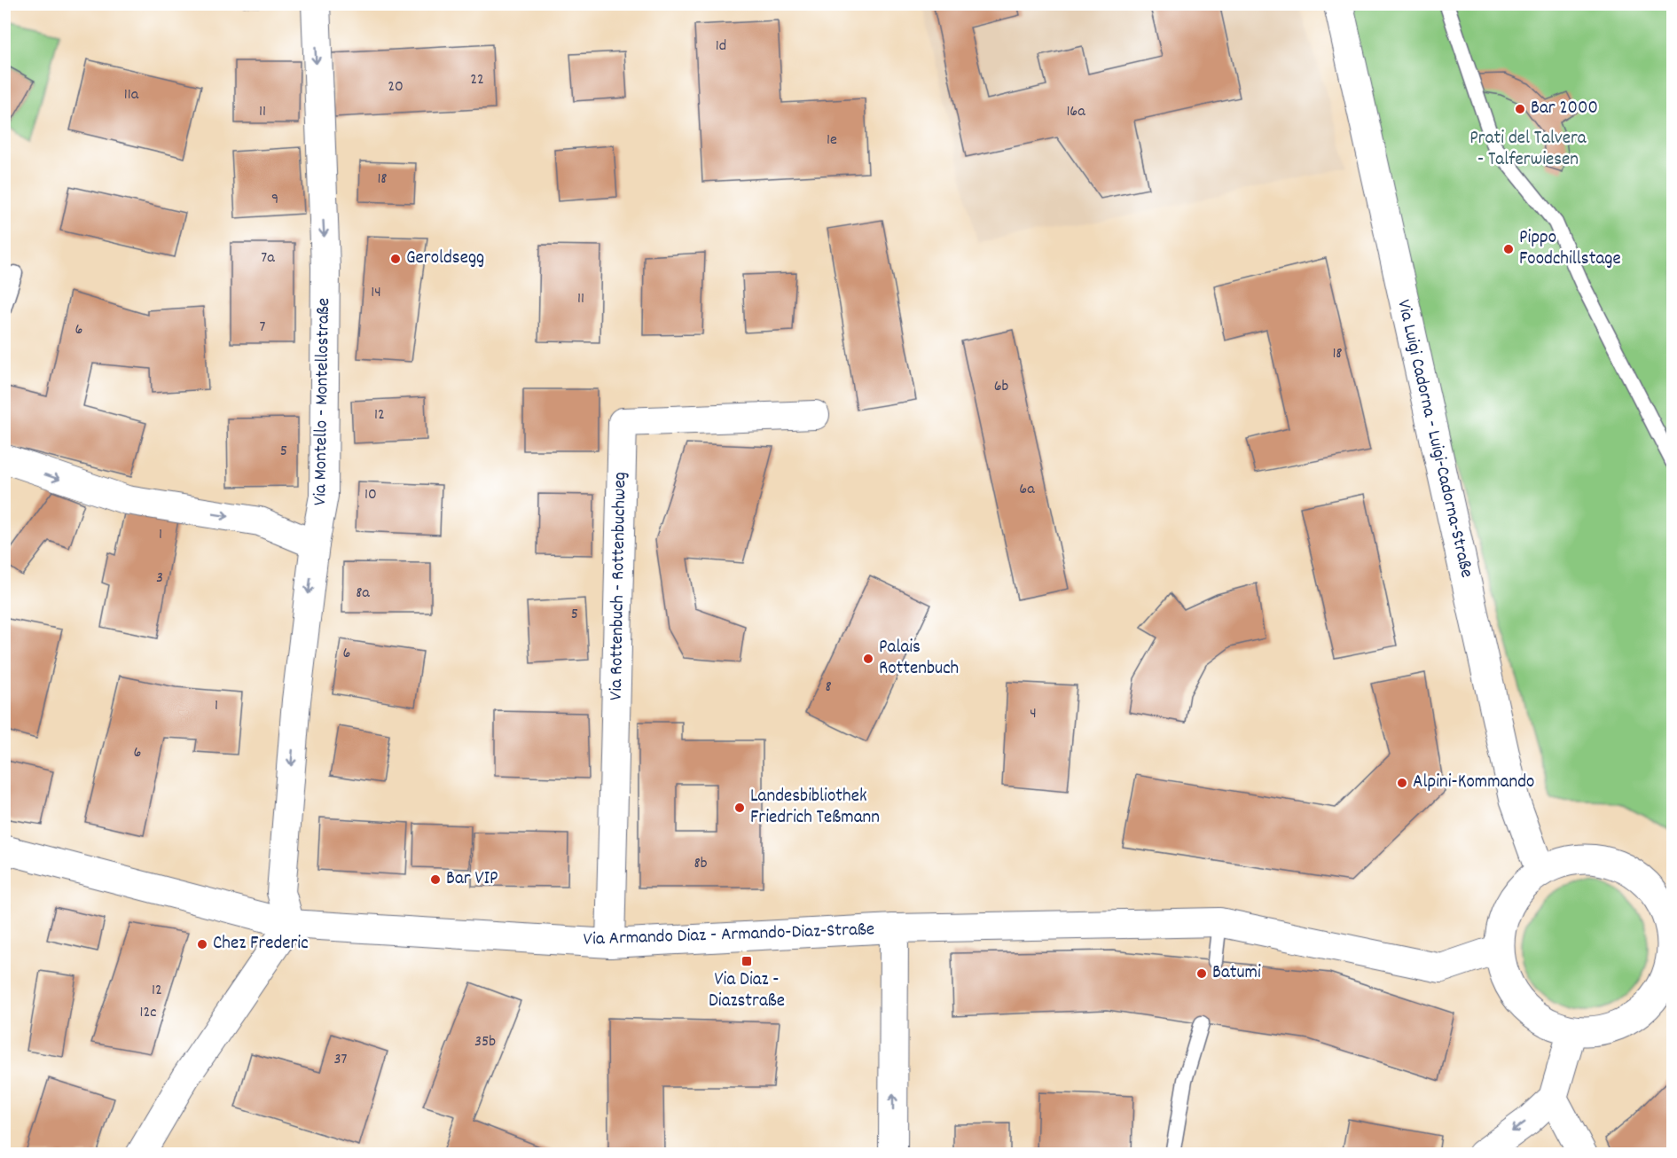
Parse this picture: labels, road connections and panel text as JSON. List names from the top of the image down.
{
  "streets": {
    "main road": ["Via Luigi Cadorna - Luigi-Cadorna-Straße"],
    "street": ["Via Montello - Montellostraße", "Via Rottenbuch - Rottenbuchweg", "Via Armando Diaz - Armando-Diaz-Straße"]
  },
  "crossings": [
    ["Via Montello - Montellostraße", "Via Armando Diaz - Armando-Diaz-Straße"],
    ["Via Luigi Cadorna - Luigi-Cadorna-Straße", "Via Armando Diaz - Armando-Diaz-Straße"],
    ["Via Rottenbuch - Rottenbuchweg", "Via Armando Diaz - Armando-Diaz-Straße"]
  ],
  "one_way": ["Via Montello - Montellostraße"],
  "parks": ["Prati del Talvera - Talferwiesen"],
  "places": {
    "other": [
      "Bar 2000",
      "Pippo Foodchillstage",
      "Geroldsegg",
      "Palais Rottenbuch",
      "Alpini-Kommando",
      "Landesbibliothek Friedrich Teßmann",
      "Bar VIP",
      "Chez Frederic",
      "Batumi"
    ],
    "transit": ["Via Diaz - Diazstraße"]
  },
  "house_numbers": [
    "1d",
    "22",
    "20",
    "11a",
    "11",
    "16a",
    "1e",
    "18",
    "9",
    "7a",
    "14",
    "11",
    "7",
    "6",
    "18",
    "6b",
    "12",
    "5",
    "6a",
    "10",
    "1",
    "3",
    "8a",
    "5",
    "6",
    "8",
    "1",
    "4",
    "6",
    "8b",
    "12",
    "12c",
    "35b",
    "37"
  ]
}
